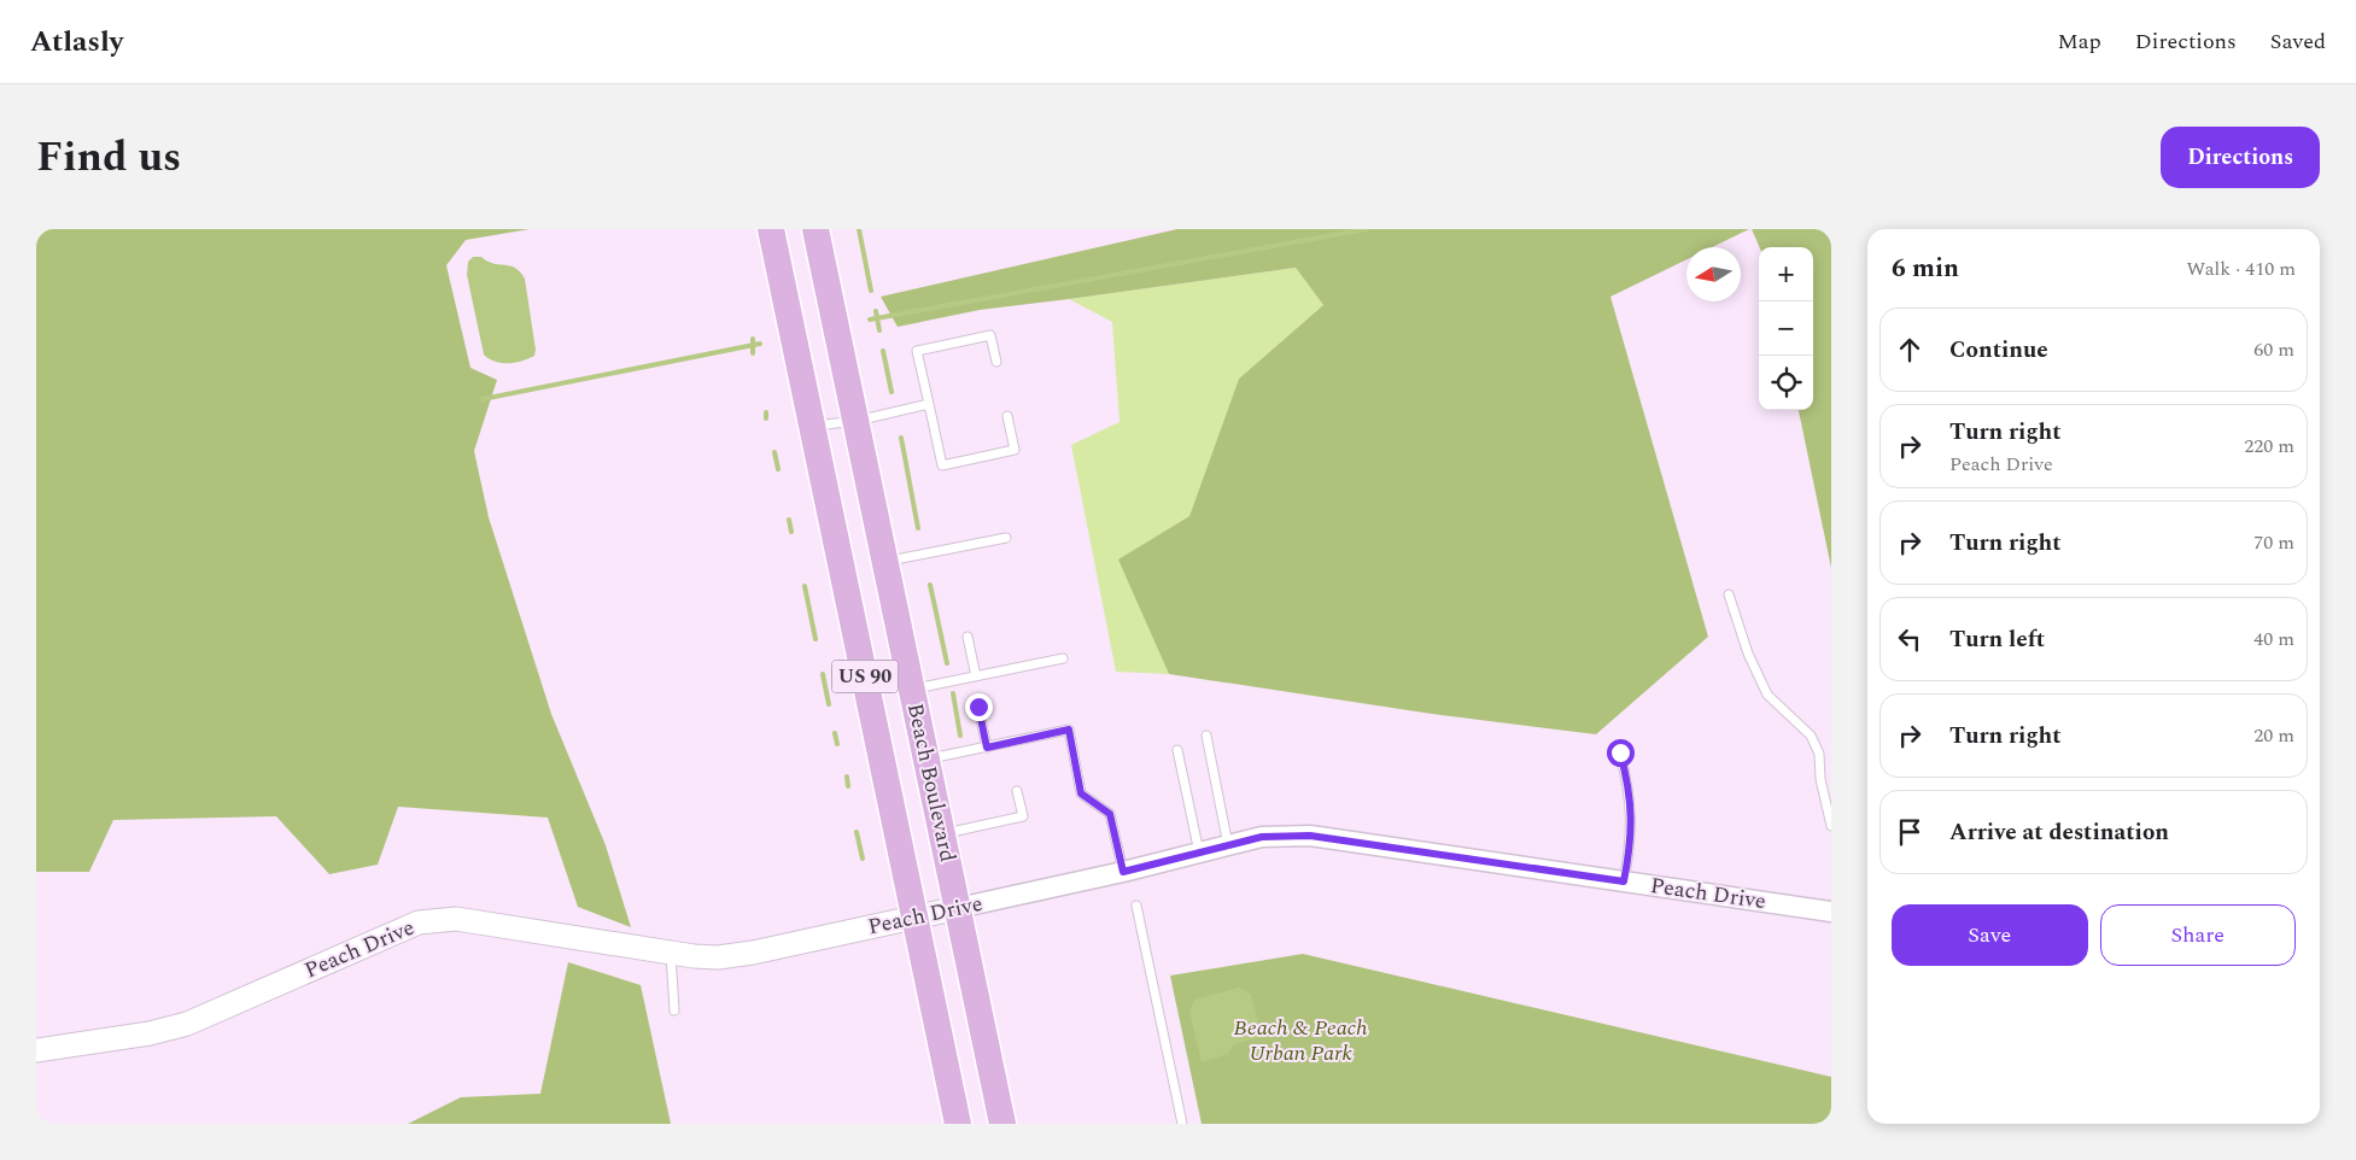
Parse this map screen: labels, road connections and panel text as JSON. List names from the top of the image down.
{
  "streets": {
    "highway": ["US 90", "Beach Boulevard"],
    "main road": ["Peach Drive"]
  },
  "crossings": [
    ["US 90", "Peach Drive"],
    ["Beach Boulevard", "Peach Drive"]
  ],
  "parks": ["Beach & Peach Urban Park"],
  "north": "left",
  "page": {
    "header": "Atlasly",
    "nav": ["Map", "Directions", "Saved"],
    "title": "Find us",
    "buttons": [
      "Directions",
      ["Save", "Share"]
    ],
    "heading": ["6 min", "Walk · 410 m"],
    "map_buttons": ["+", "−"],
    "list": [
      ["Continue", "60 m"],
      ["Turn right", "Peach Drive", "220 m"],
      ["Turn right", "70 m"],
      ["Turn left", "40 m"],
      ["Turn right", "20 m"],
      "Arrive at destination"
    ]
  }
}
